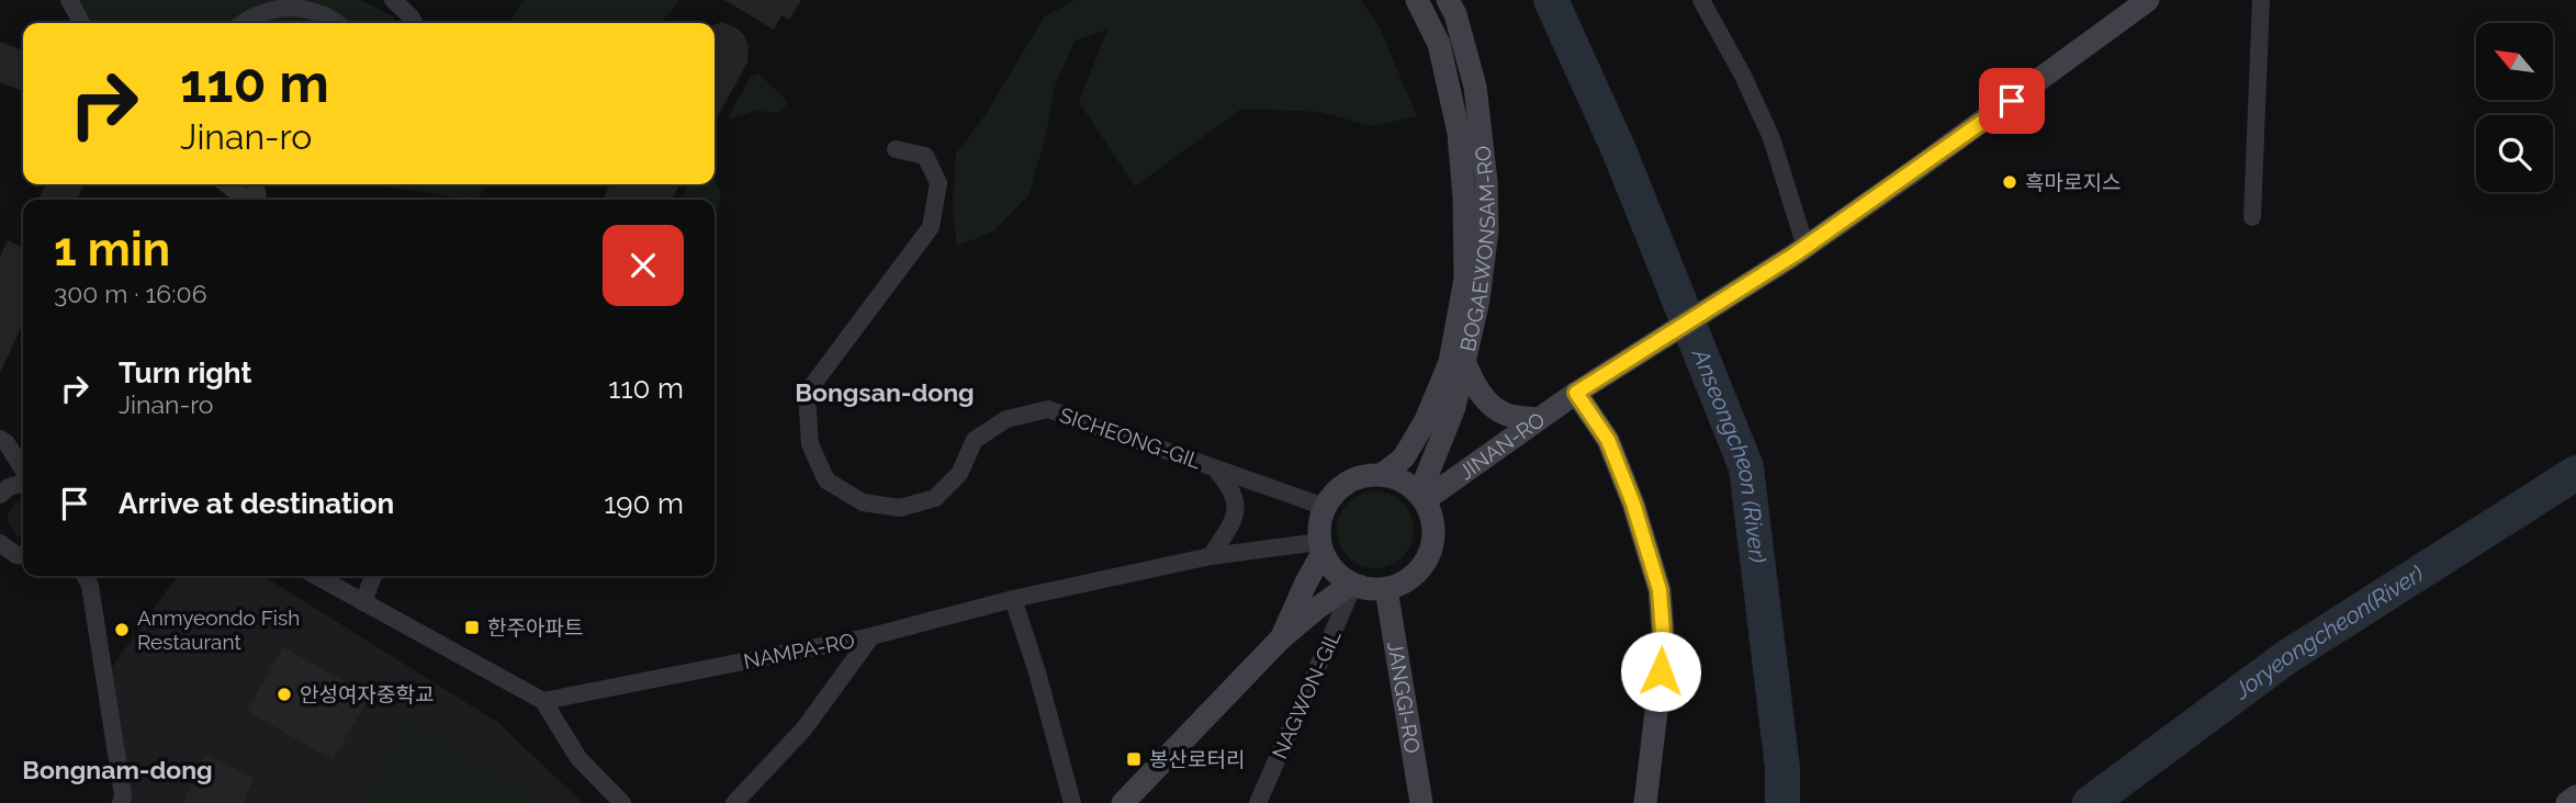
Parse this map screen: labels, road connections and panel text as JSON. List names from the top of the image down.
{
  "streets": {
    "main road": ["BOGAEWONSAM-RO", "JINAN-RO", "JANGGI-RO"],
    "street": ["SICHEONG-GIL", "NAMPA-RO", "NAGWON-GIL"]
  },
  "crossings": [
    ["BOGAEWONSAM-RO", "SICHEONG-GIL"],
    ["BOGAEWONSAM-RO", "JINAN-RO"],
    ["BOGAEWONSAM-RO", "NAMPA-RO"],
    ["BOGAEWONSAM-RO", "NAGWON-GIL"],
    ["BOGAEWONSAM-RO", "JANGGI-RO"],
    ["SICHEONG-GIL", "JINAN-RO"],
    ["SICHEONG-GIL", "NAMPA-RO"],
    ["SICHEONG-GIL", "NAGWON-GIL"],
    ["SICHEONG-GIL", "JANGGI-RO"],
    ["JINAN-RO", "NAMPA-RO"],
    ["JINAN-RO", "NAGWON-GIL"],
    ["JINAN-RO", "JANGGI-RO"],
    ["NAMPA-RO", "NAGWON-GIL"],
    ["NAMPA-RO", "JANGGI-RO"],
    ["NAGWON-GIL", "JANGGI-RO"]
  ],
  "districts": ["Bongsan-dong", "Bongnam-dong"],
  "water": ["Anseongcheon (River)", "Joryeongcheon(River)"],
  "places": {
    "other": ["흑마로지스", "Anmyeondo Fish Restaurant", "안성여자중학교"],
    "transit": ["한주아파트", "봉산로터리"]
  },
  "north": "top left",
  "page": {
    "turn": ["110 m", "Jinan-ro"],
    "heading": ["1 min", "300 m · 16:06"],
    "list": [
      {
        "name": "Turn right",
        "note": "Jinan-ro",
        "value": "110 m"
      },
      {
        "name": "Arrive at destination",
        "value": "190 m"
      }
    ]
  }
}
